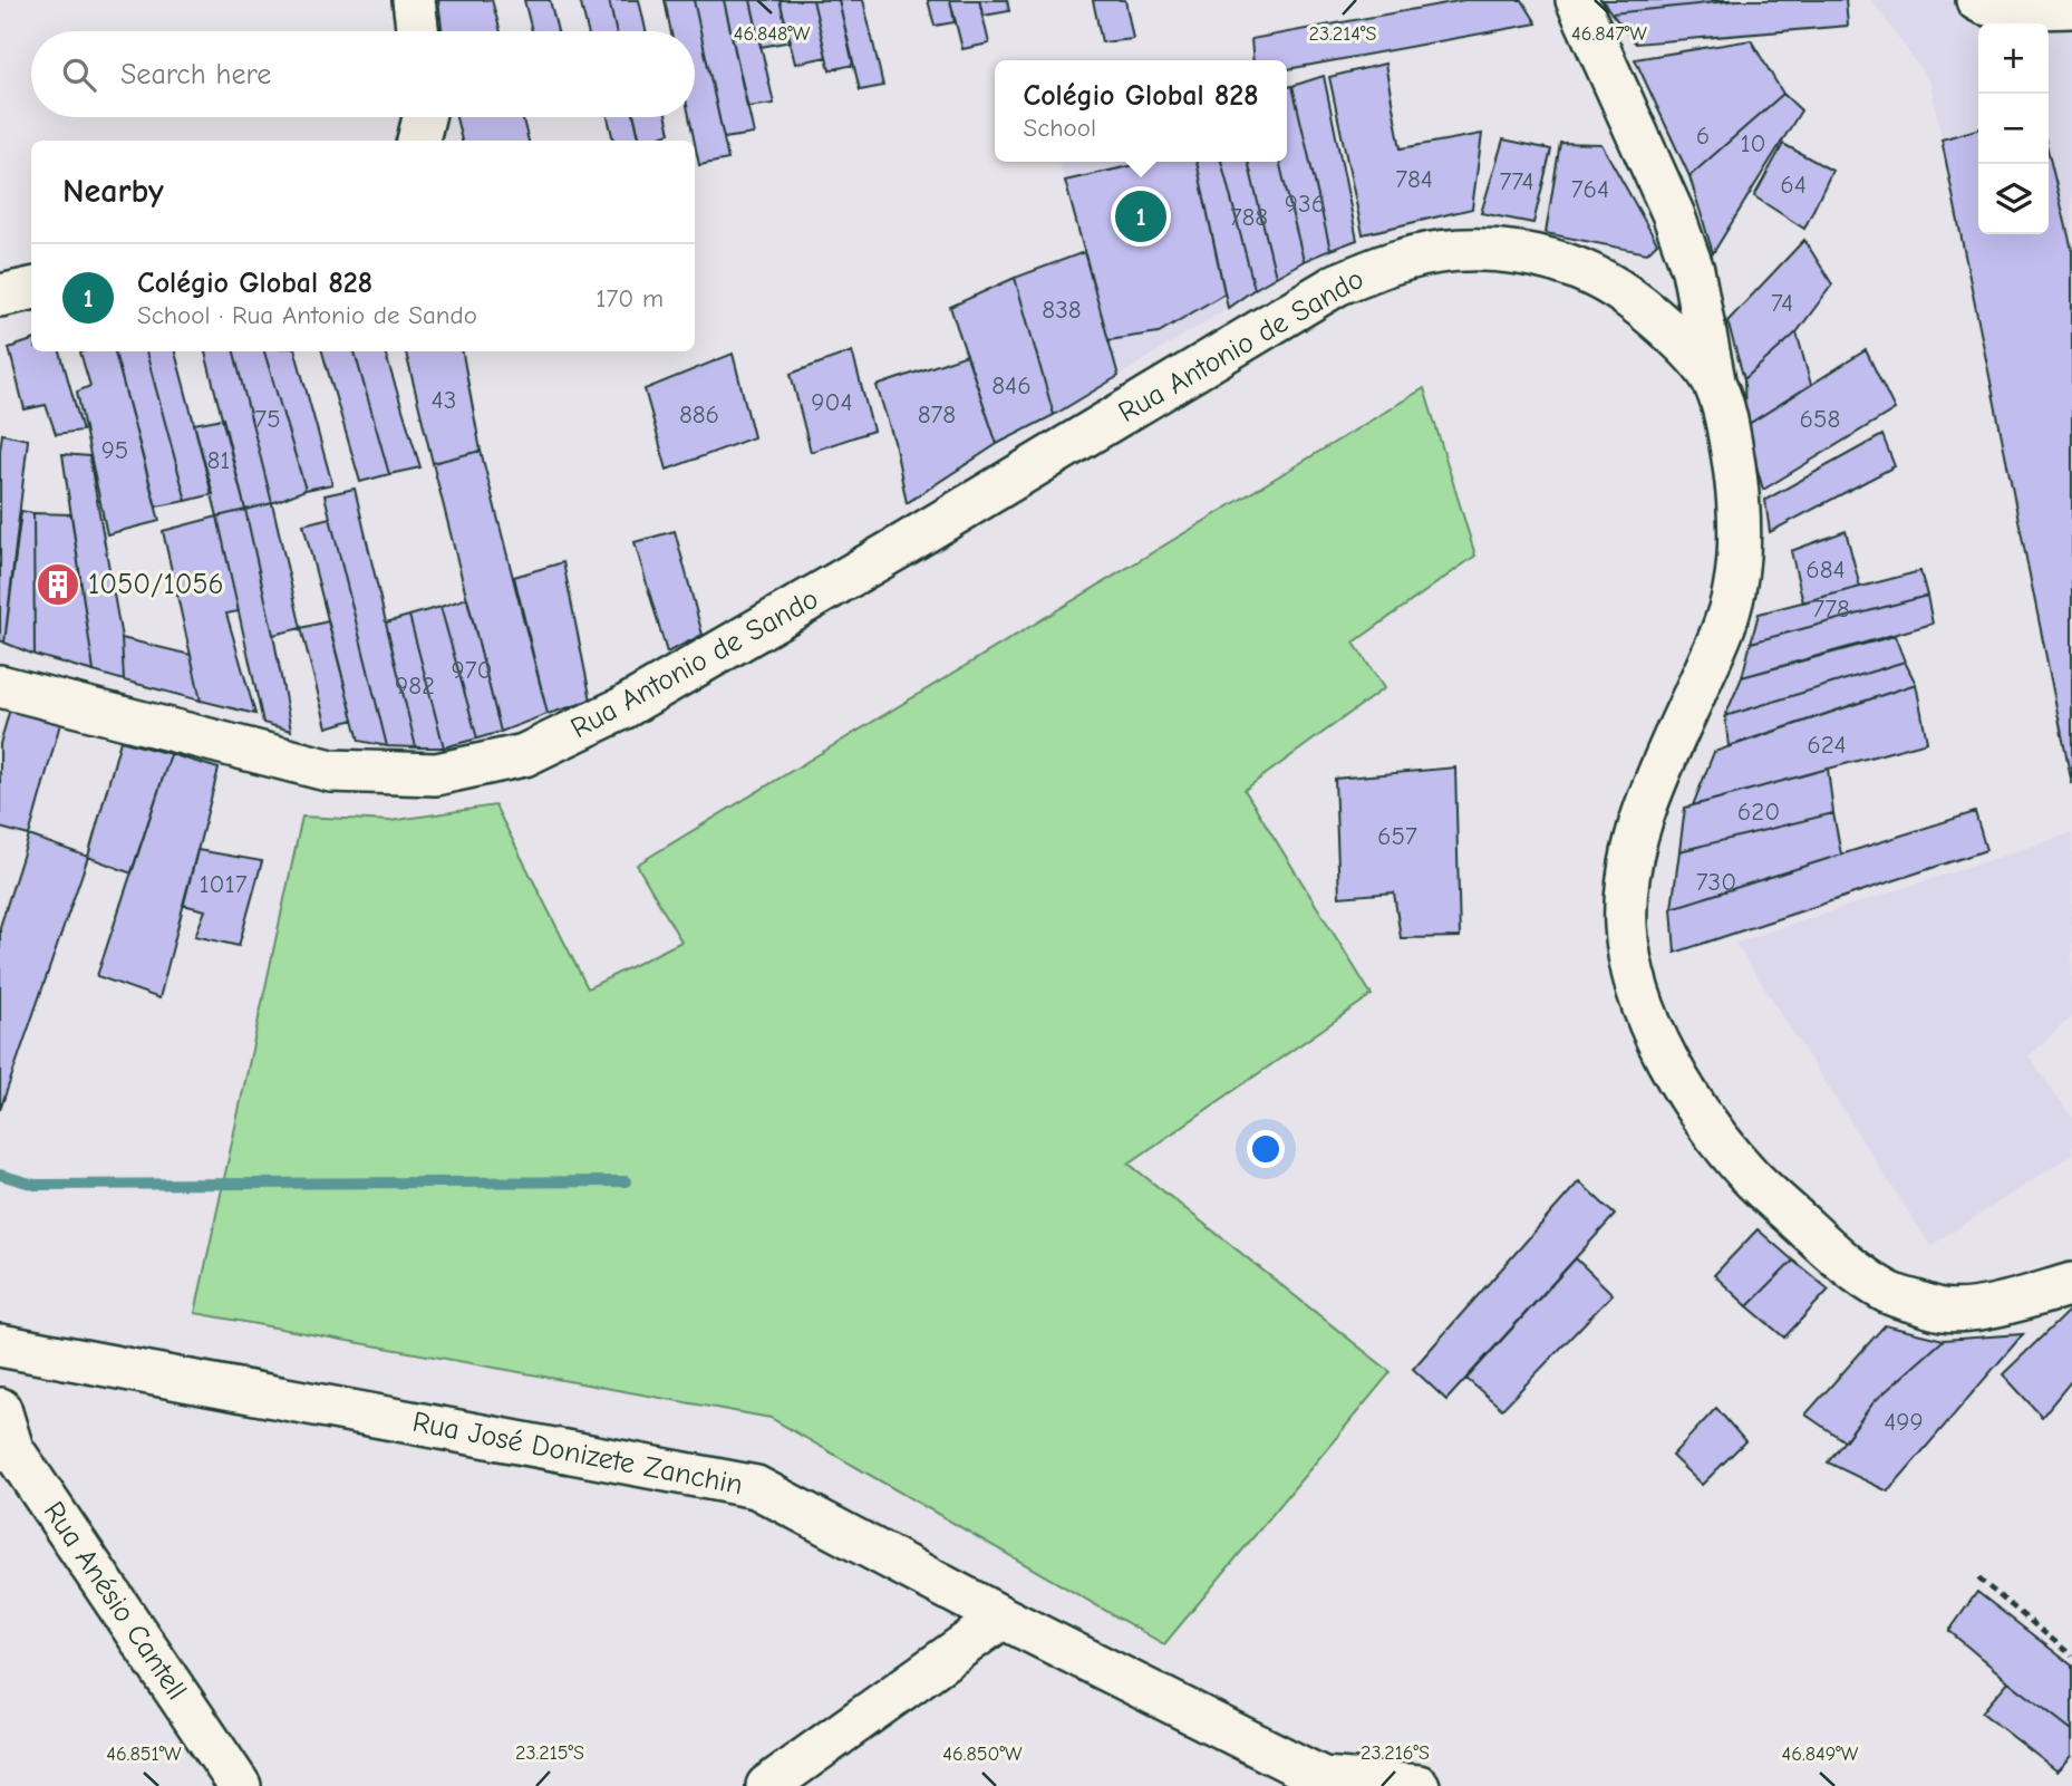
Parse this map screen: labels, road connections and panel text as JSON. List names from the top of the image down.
{
  "streets": {
    "street": ["Rua Antonio de Sando", "Rua José Donizete Zanchin", "Rua Anésio Cantell"]
  },
  "places": {
    "building": ["1050/1056"]
  },
  "house_numbers": [
    "6",
    "10",
    "784",
    "774",
    "64",
    "764",
    "936",
    "788",
    "74",
    "838",
    "846",
    "43",
    "904",
    "886",
    "878",
    "75",
    "658",
    "95",
    "81",
    "684",
    "778",
    "970",
    "982",
    "624",
    "620",
    "657",
    "730",
    "1017",
    "499"
  ],
  "page": {
    "map_buttons": ["+", "−"],
    "search": "Search here",
    "popup": ["Colégio Global 828", "School"],
    "heading": "Nearby",
    "pins": "1",
    "list": [
      {
        "mark": "1",
        "name": "Colégio Global 828",
        "note": "School · Rua Antonio de Sando",
        "value": "170 m"
      }
    ]
  },
  "coordinates": [
    "46.848°W",
    "46.847°W",
    "23.214°S",
    "23.215°S",
    "23.216°S",
    "46.851°W",
    "46.850°W",
    "46.849°W"
  ]
}
